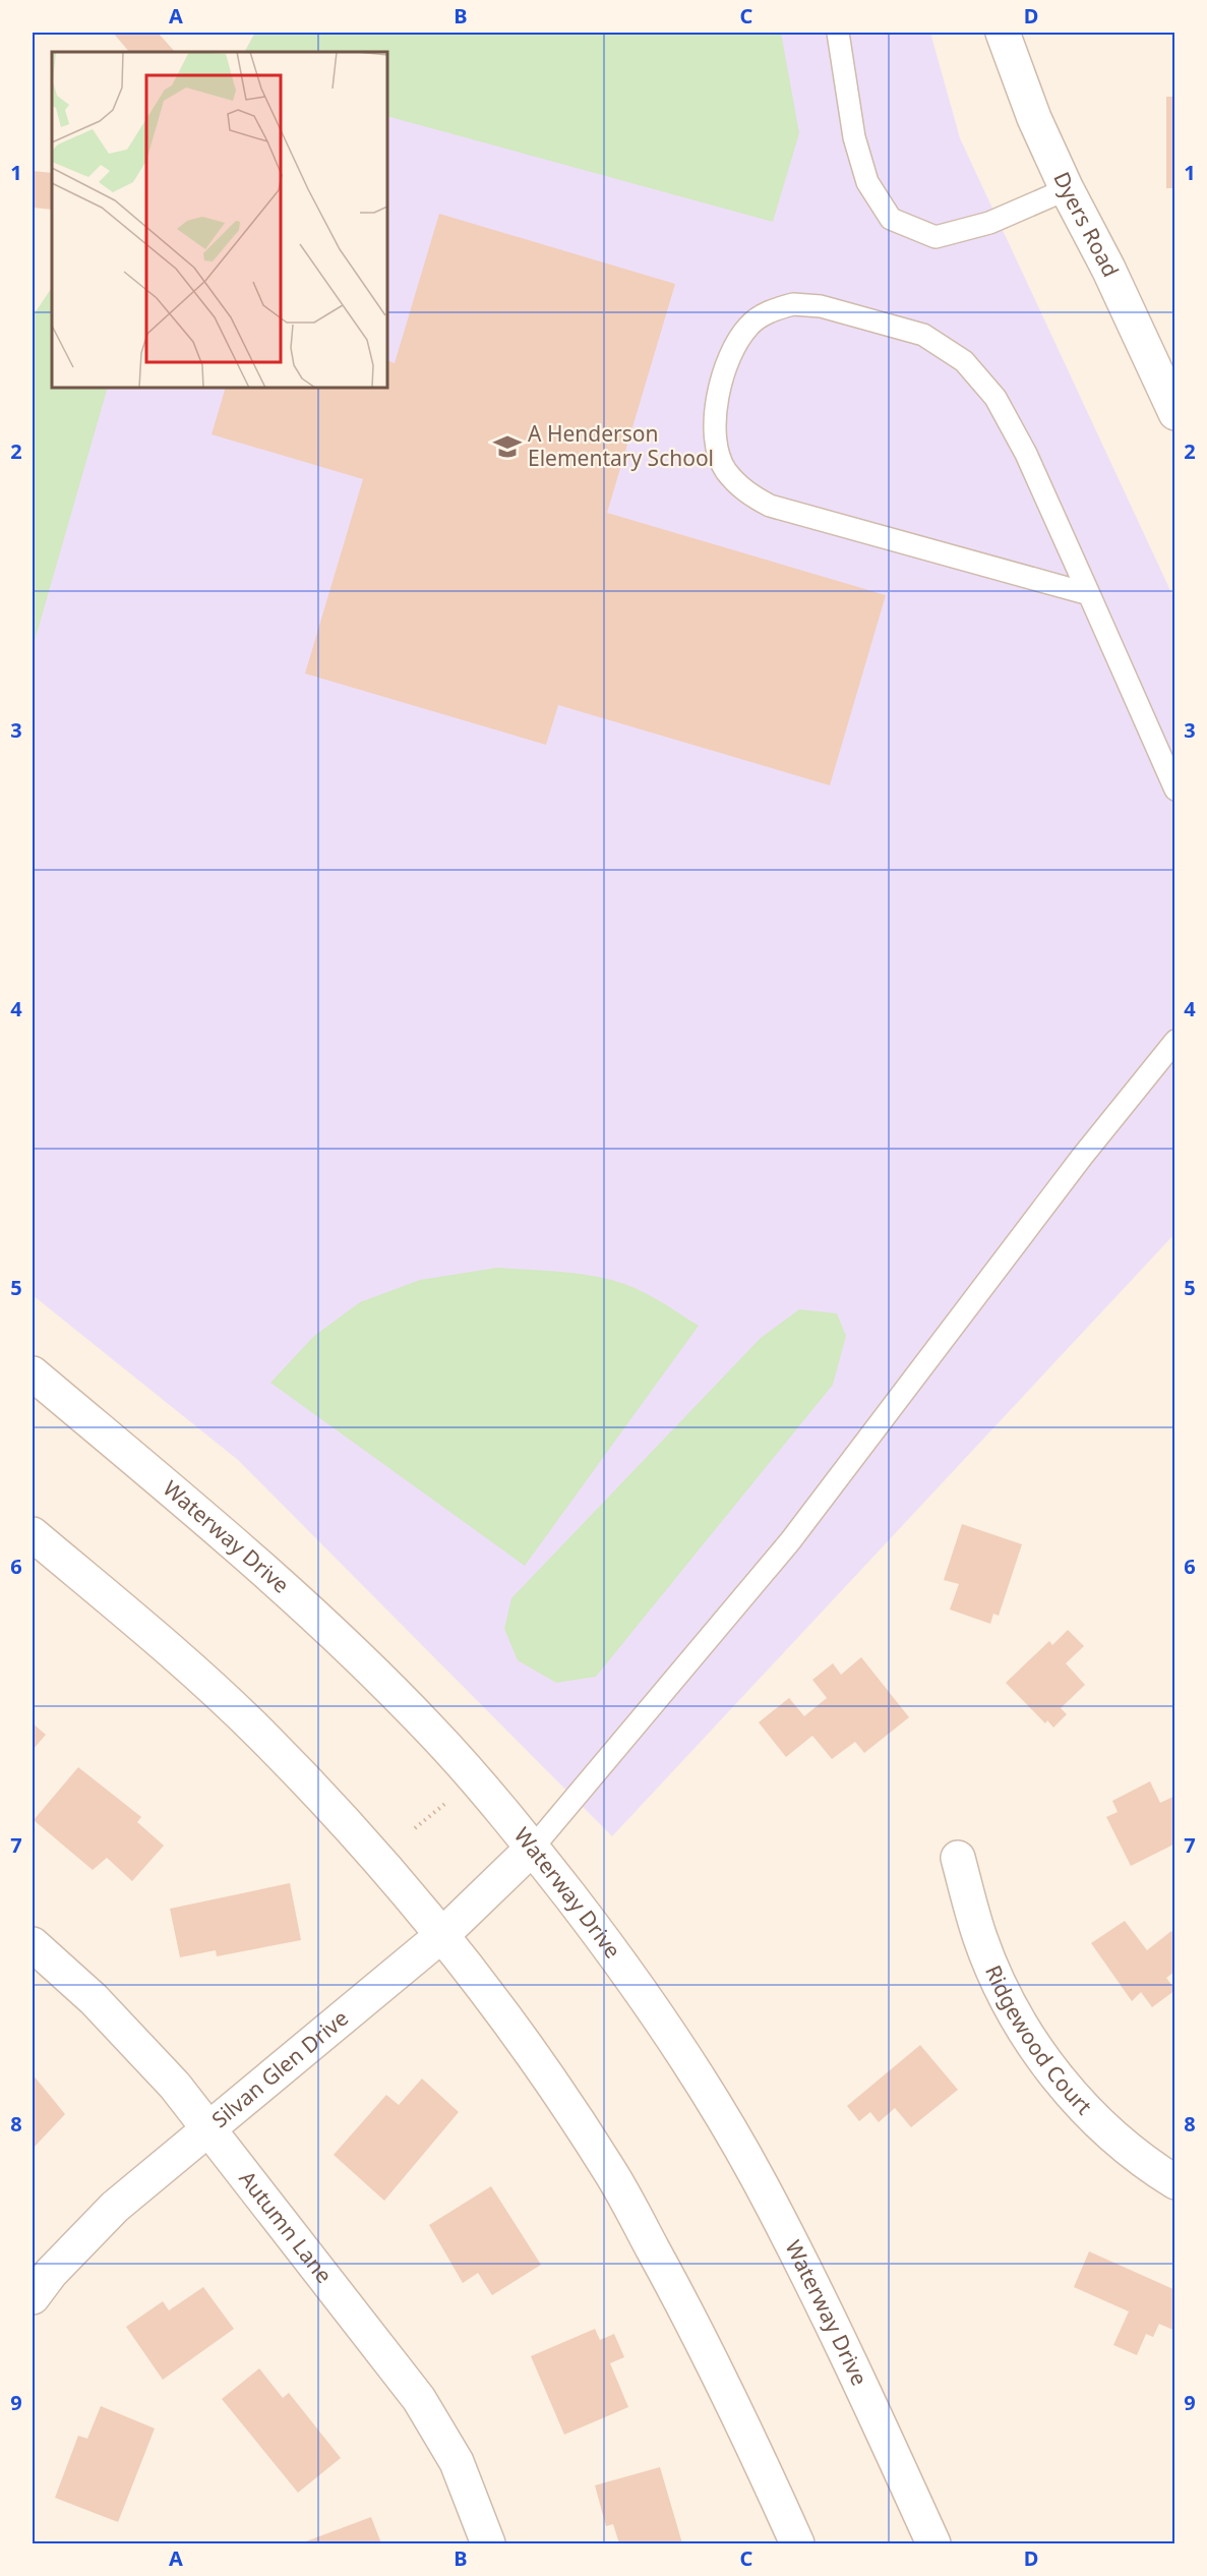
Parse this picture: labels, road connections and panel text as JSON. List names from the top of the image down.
{
  "streets": {
    "main road": [
      "Dyers Road",
      "Waterway Drive",
      "Ridgewood Court",
      "Silvan Glen Drive",
      "Autumn Lane"
    ]
  },
  "crossings": [
    ["Waterway Drive", "Silvan Glen Drive"],
    ["Silvan Glen Drive", "Autumn Lane"]
  ],
  "places": {
    "school or university": ["A Henderson Elementary School"]
  },
  "grid": {
    "columns": [
      "A",
      "B",
      "C",
      "D"
    ],
    "rows": [
      "1",
      "2",
      "3",
      "4",
      "5",
      "6",
      "7",
      "8",
      "9"
    ]
  }
}
